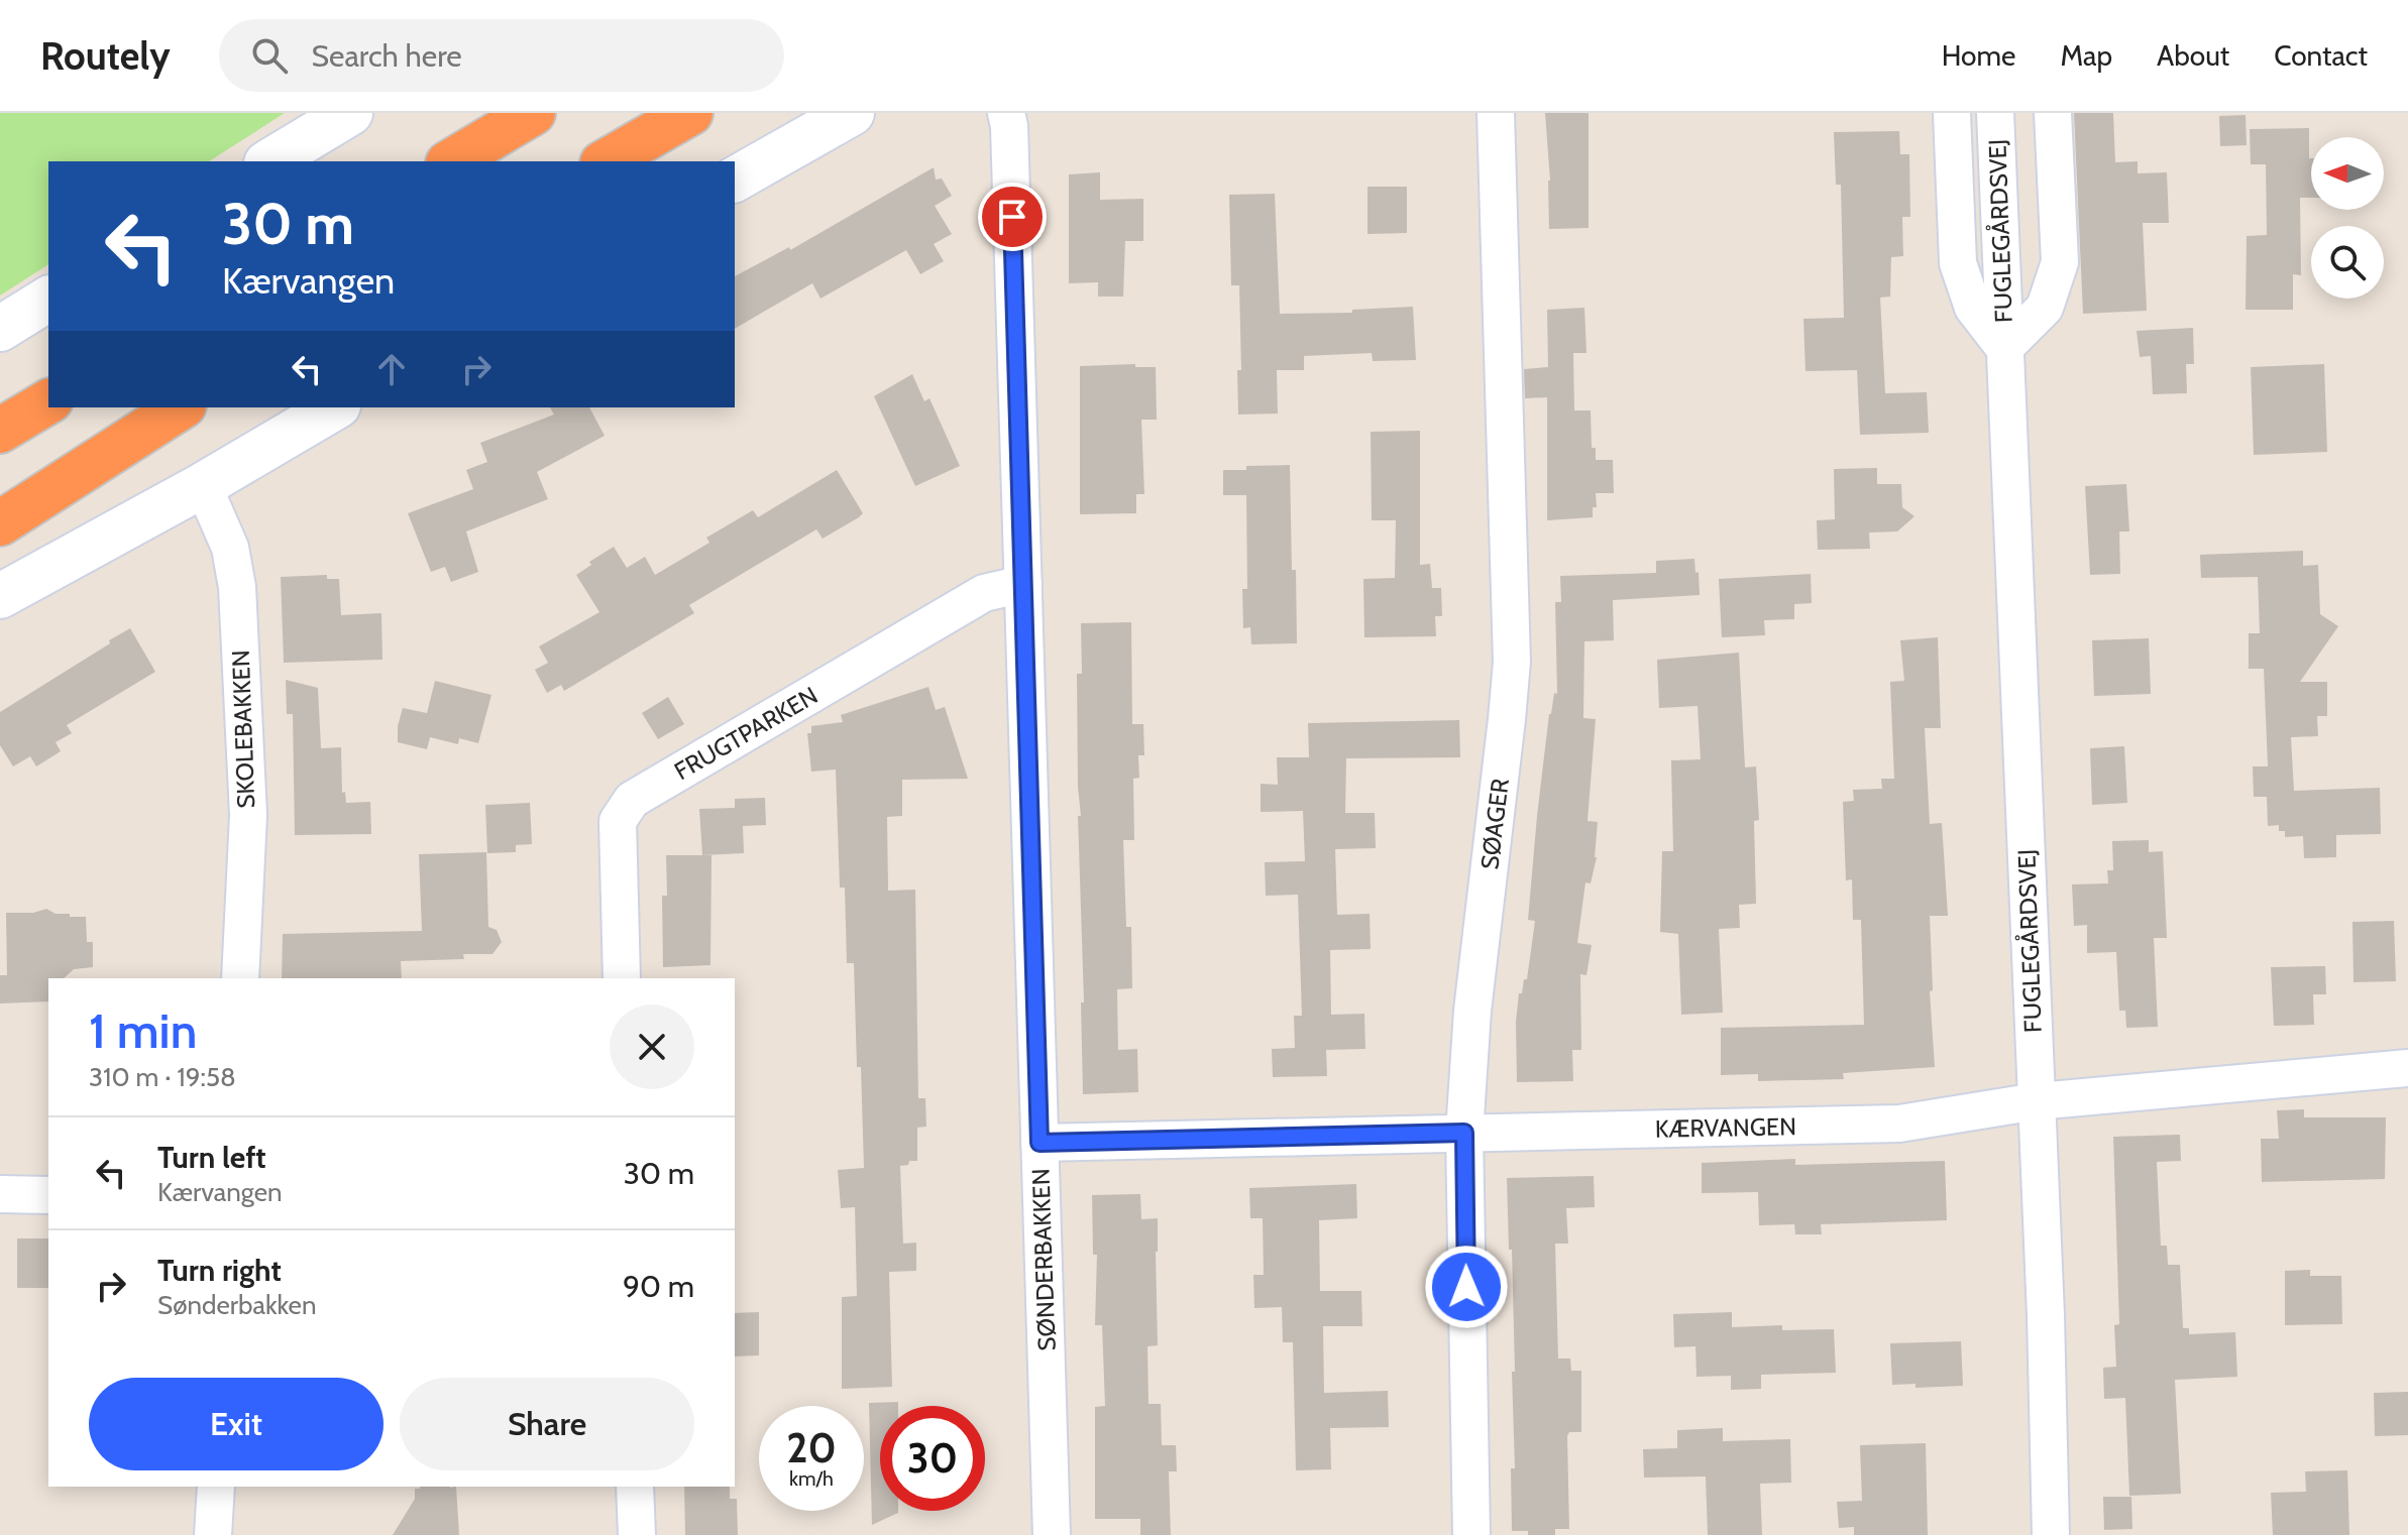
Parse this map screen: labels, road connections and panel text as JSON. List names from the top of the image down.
{
  "streets": {
    "street": [
      "FUGLEGÅRDSVEJ",
      "SKOLEBAKKEN",
      "FRUGTPARKEN",
      "SØAGER",
      "KÆRVANGEN",
      "SØNDERBAKKEN"
    ]
  },
  "crossings": [
    ["FUGLEGÅRDSVEJ", "KÆRVANGEN"],
    ["FRUGTPARKEN", "SØNDERBAKKEN"],
    ["SØAGER", "KÆRVANGEN"],
    ["KÆRVANGEN", "SØNDERBAKKEN"]
  ],
  "north": "left",
  "page": {
    "header": "Routely",
    "search": "Search here",
    "nav": [
      "Home",
      "Map",
      "About",
      "Contact"
    ],
    "turn": ["30 m", "Kærvangen"],
    "heading": ["1 min", "310 m · 19:58"],
    "list": [
      {
        "name": "Turn left",
        "note": "Kærvangen",
        "value": "30 m"
      },
      {
        "name": "Turn right",
        "note": "Sønderbakken",
        "value": "90 m"
      }
    ],
    "buttons": ["Exit", "Share"],
    "speed": "20 km/h",
    "limit": "30"
  }
}
